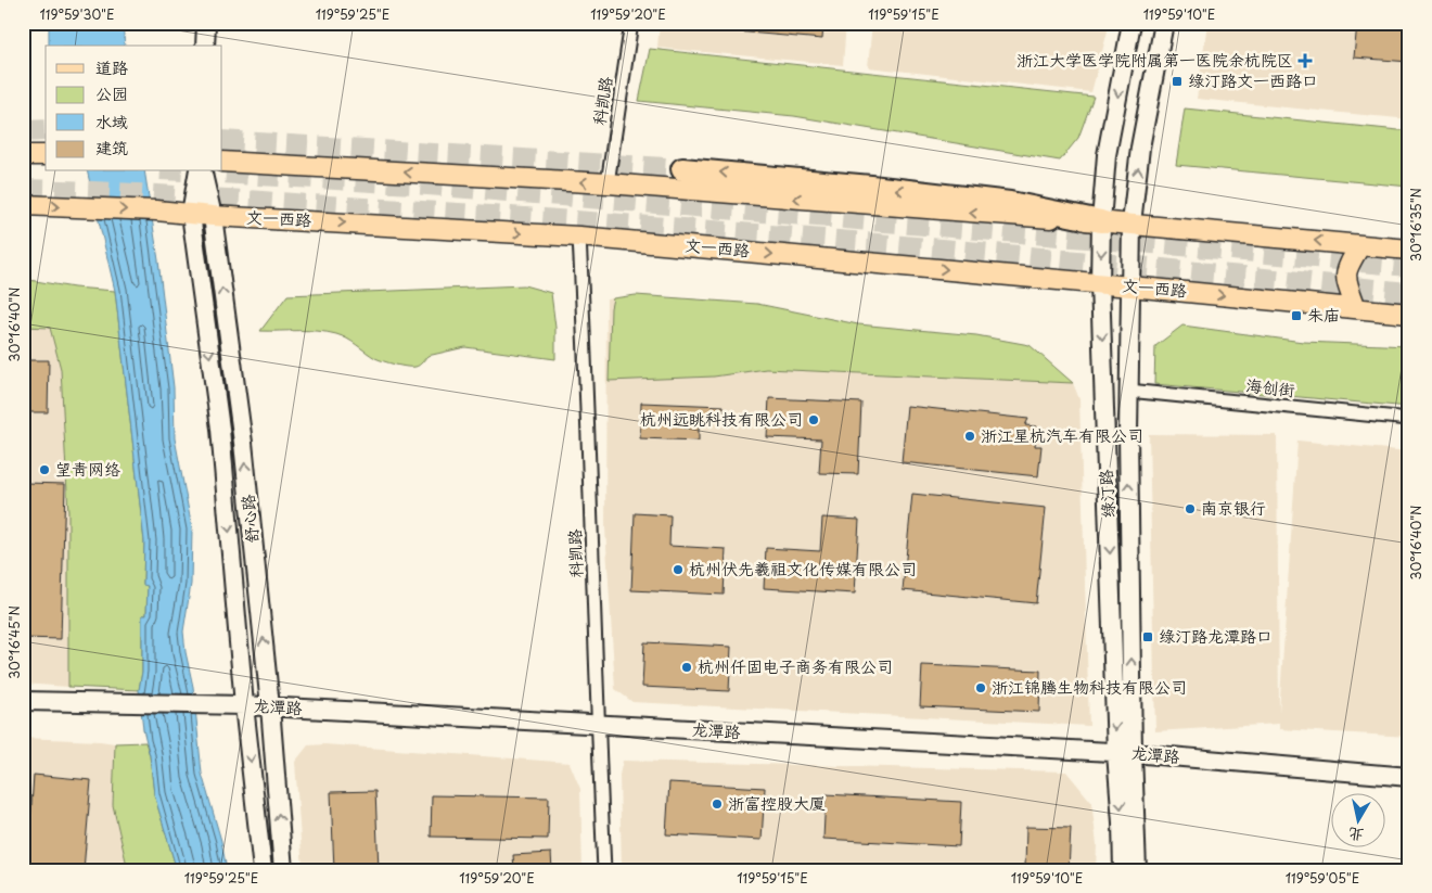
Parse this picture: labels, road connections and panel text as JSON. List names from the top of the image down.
{
  "streets": {
    "main road": ["文一西路"],
    "street": [
      "科凯路",
      "海创街",
      "绿汀路",
      "舒心路",
      "龙潭路"
    ]
  },
  "crossings": [
    ["科凯路", "文一西路"],
    ["科凯路", "龙潭路"],
    ["文一西路", "绿汀路"],
    ["文一西路", "舒心路"],
    ["海创街", "绿汀路"],
    ["绿汀路", "龙潭路"],
    ["舒心路", "龙潭路"]
  ],
  "places": {
    "health": ["浙江大学医学院附属第一医院余杭院区"],
    "transit": ["绿汀路文一西路口", "朱庙", "绿汀路龙潭路口"],
    "other": [
      "杭州远眺科技有限公司",
      "浙江星杭汽车有限公司",
      "望青网络",
      "南京银行",
      "杭州伏先羲祖文化传媒有限公司",
      "杭州仟固电子商务有限公司",
      "浙江锦腾生物科技有限公司",
      "浙富控股大厦"
    ]
  },
  "legend": [
    "道路",
    "公园",
    "水域",
    "建筑"
  ],
  "north": "bottom",
  "coordinates": [
    "119°59'30\"E",
    "119°59'25\"E",
    "119°59'20\"E",
    "119°59'15\"E",
    "119°59'10\"E",
    "30°16'35\"N",
    "30°16'40\"N",
    "30°16'45\"N",
    "119°59'05\"E"
  ]
}
